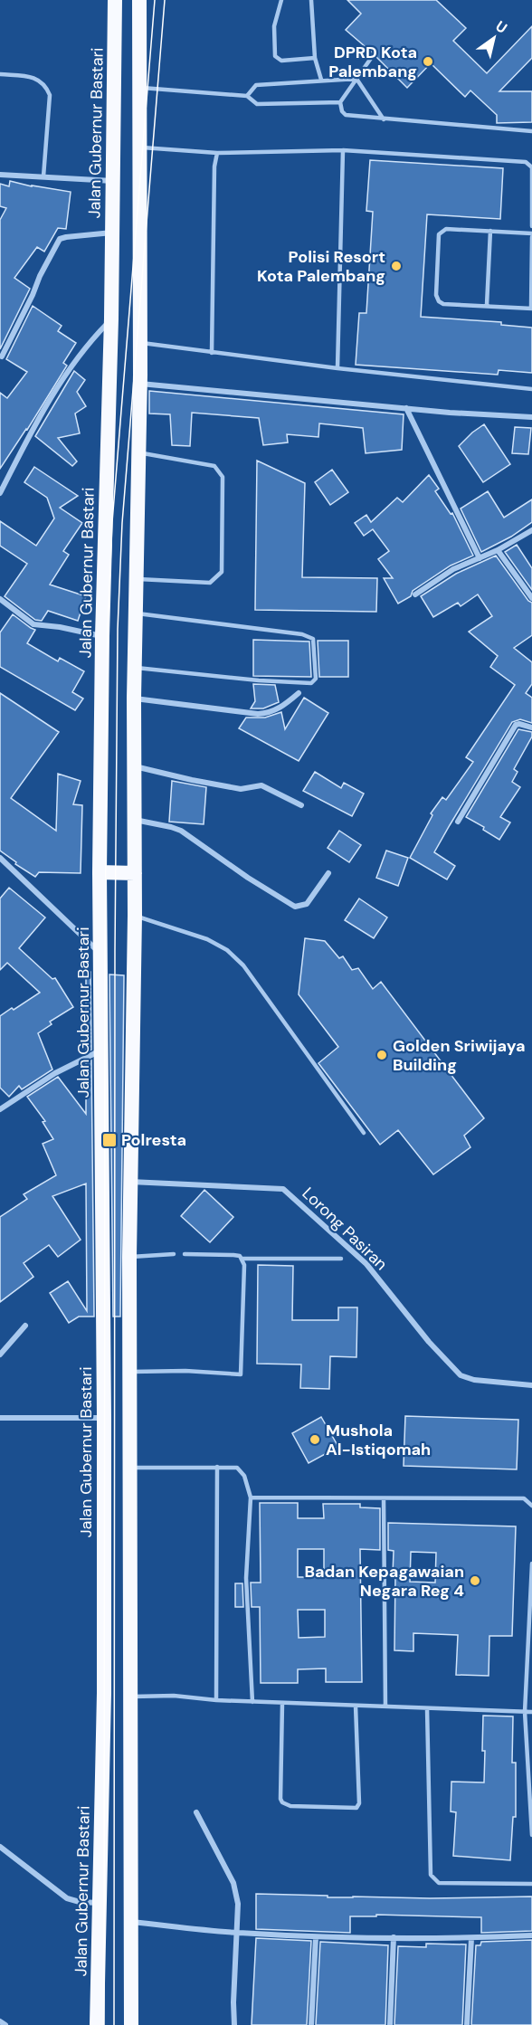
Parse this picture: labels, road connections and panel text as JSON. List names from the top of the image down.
{
  "streets": {
    "highway": ["Jalan Gubernur Bastari"],
    "street": ["Lorong Pasiran"]
  },
  "places": {
    "other": [
      "DPRD Kota Palembang",
      "Polisi Resort Kota Palembang",
      "Golden Sriwijaya Building",
      "Mushola Al-Istiqomah",
      "Badan Kepagawaian Negara Reg 4"
    ],
    "transit": ["Polresta"]
  },
  "north": "top right"
}
